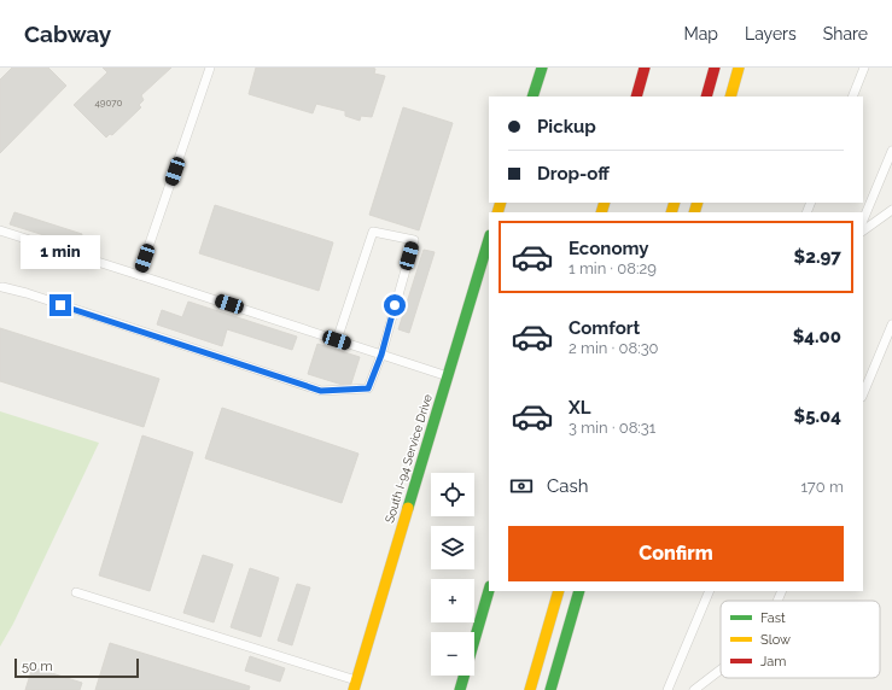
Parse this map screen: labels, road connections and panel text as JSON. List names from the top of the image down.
{
  "streets": {
    "main road": ["South I-94 Service Drive"]
  },
  "house_numbers": ["49070"],
  "legend": ["Fast", "Slow", "Jam"],
  "scale_bar": "50 m",
  "page": {
    "header": "Cabway",
    "nav": ["Map", "Layers", "Share"],
    "banner": ["Pickup", "Drop-off"],
    "list": [
      {
        "name": "Economy",
        "note": "1 min · 08:29",
        "value": "$2.97"
      },
      {
        "name": "Comfort",
        "note": "2 min · 08:30",
        "value": "$4.00"
      },
      {
        "name": "XL",
        "note": "3 min · 08:31",
        "value": "$5.04"
      }
    ],
    "bubble": "1 min",
    "pay": ["Cash", "170 m"],
    "map_buttons": ["+", "−"],
    "buttons": "Confirm",
    "scale": "50 m"
  }
}
